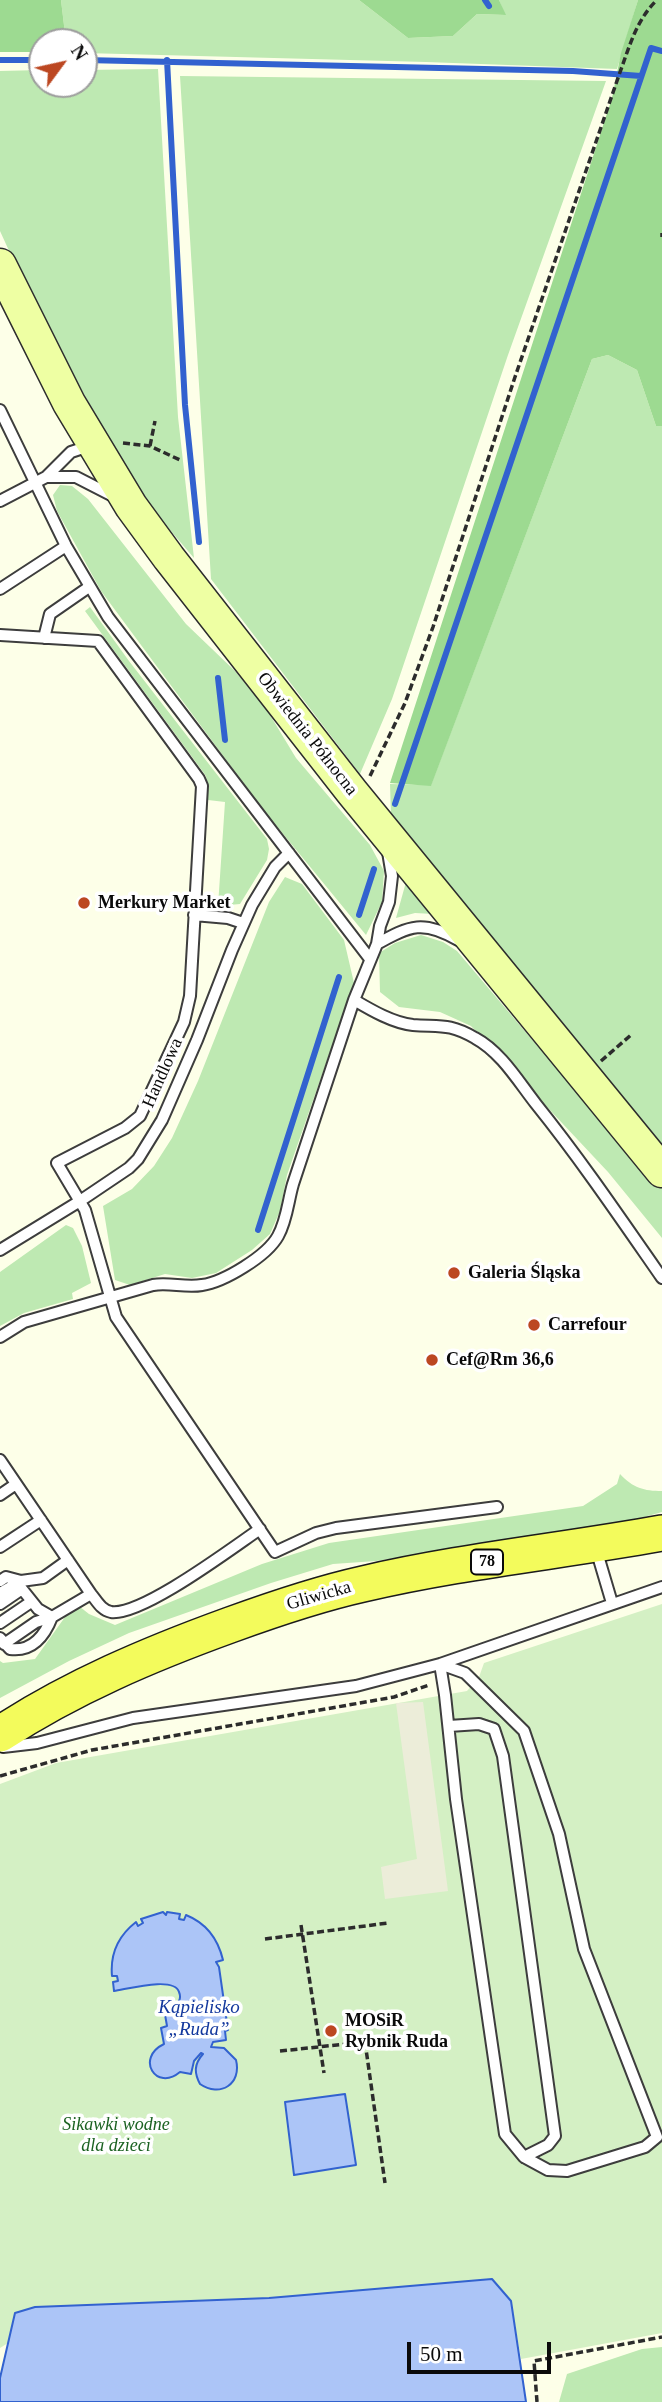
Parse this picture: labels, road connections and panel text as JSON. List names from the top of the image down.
{
  "streets": {
    "main road": ["Obwiednia Północna", "78", "Gliwicka"],
    "lane": ["Handlowa"]
  },
  "water": ["Kąpielisko „Ruda”"],
  "parks": ["Sikawki wodne dla dzieci"],
  "places": [
    "Merkury Market",
    "Galeria Śląska",
    "Carrefour",
    "Cef@Rm 36,6",
    "MOSiR Rybnik Ruda"
  ],
  "scale_bar": "50 m",
  "north": "top right"
}
